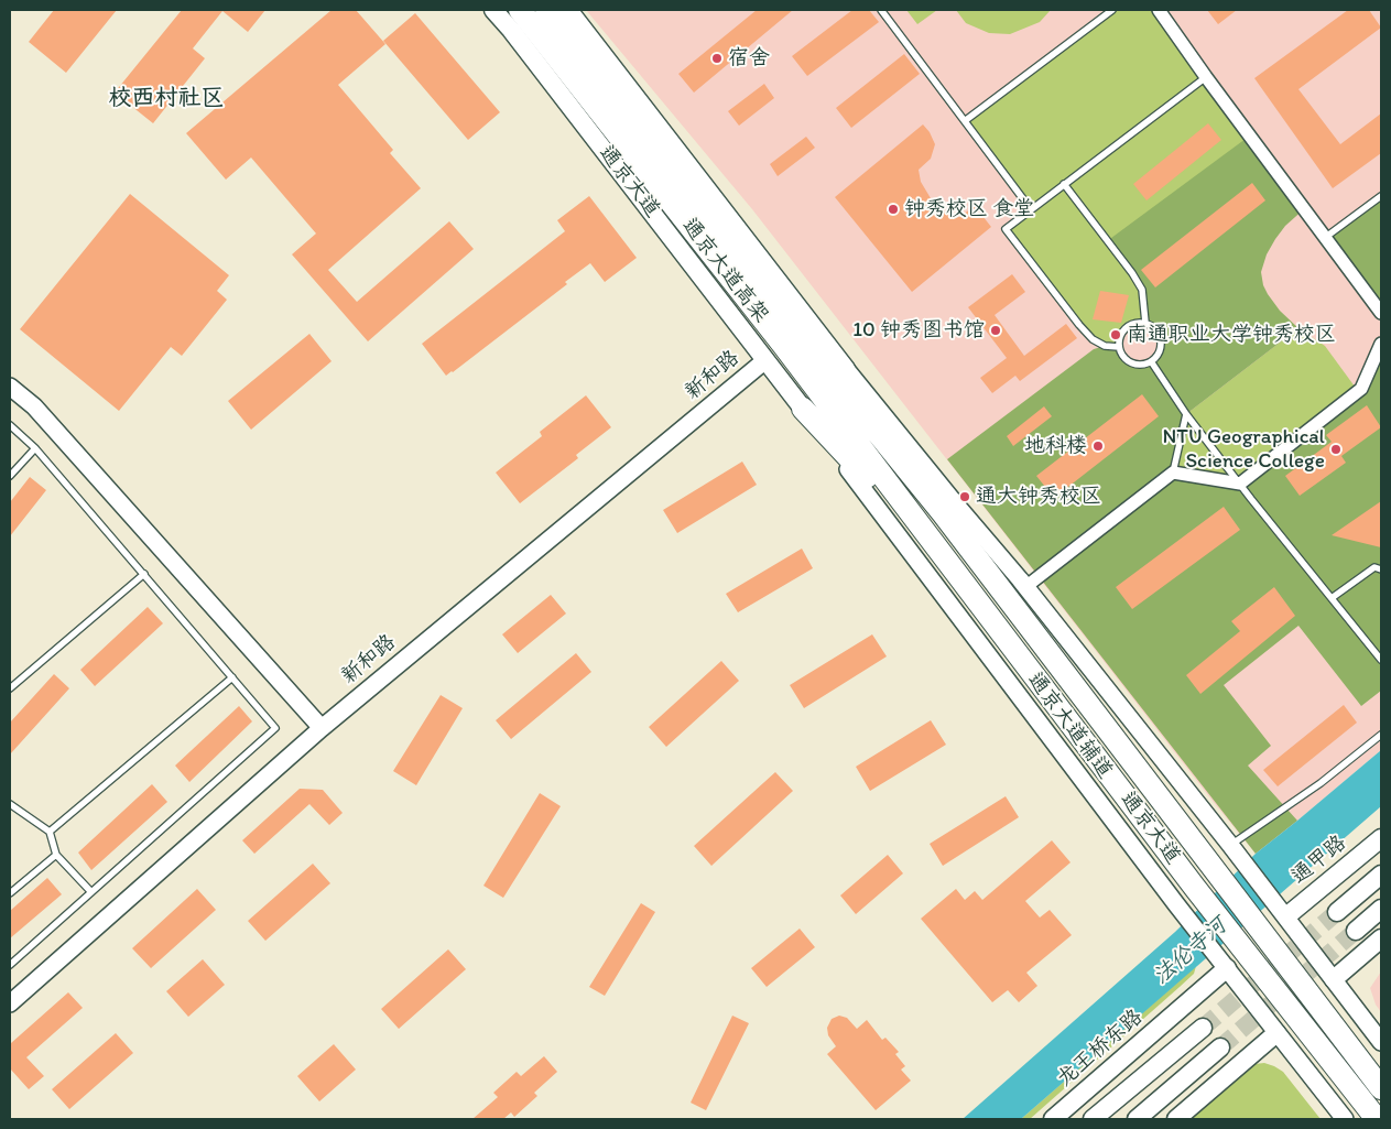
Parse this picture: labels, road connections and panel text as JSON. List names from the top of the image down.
{
  "streets": {
    "highway": ["通京大道", "通京大道高架"],
    "main road": ["通甲路", "龙王桥东路"],
    "street": ["新和路", "通京大道辅道"]
  },
  "crossings": [
    ["通京大道", "通京大道高架"],
    ["通京大道", "新和路"],
    ["通京大道", "通京大道辅道"],
    ["通京大道辅道", "龙王桥东路"]
  ],
  "districts": ["校西村社区"],
  "water": ["法伦寺河"],
  "places": [
    "宿舍",
    "钟秀校区 食堂",
    "10 钟秀图书馆",
    "南通职业大学钟秀校区",
    "地科楼",
    "NTU Geographical Science College",
    "通大钟秀校区"
  ]
}
